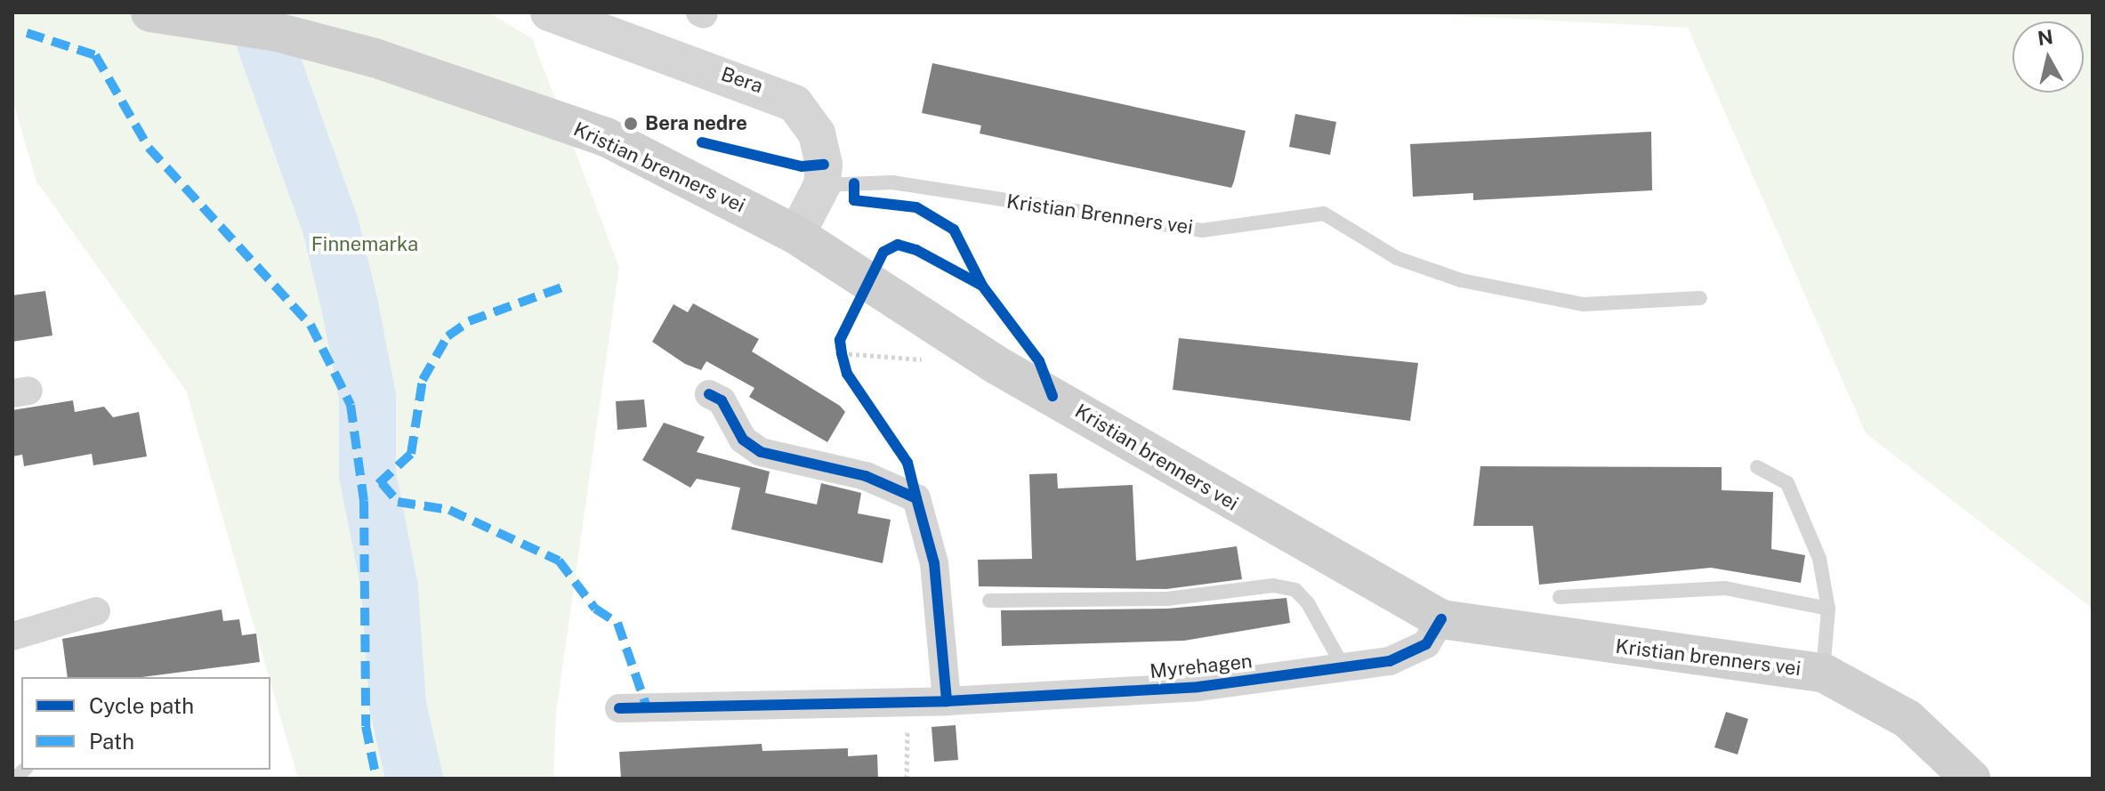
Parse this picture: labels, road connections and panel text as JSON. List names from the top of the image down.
{
  "streets": {
    "main road": ["Kristian brenners vei"],
    "street": ["Bera", "Myrehagen"],
    "lane": ["Kristian Brenners vei"]
  },
  "crossings": [
    ["Bera", "Kristian Brenners vei"],
    ["Kristian brenners vei", "Myrehagen"]
  ],
  "parks": ["Finnemarka"],
  "places": ["Bera nedre"],
  "legend": ["Cycle path", "Path"],
  "north": "top"
}
